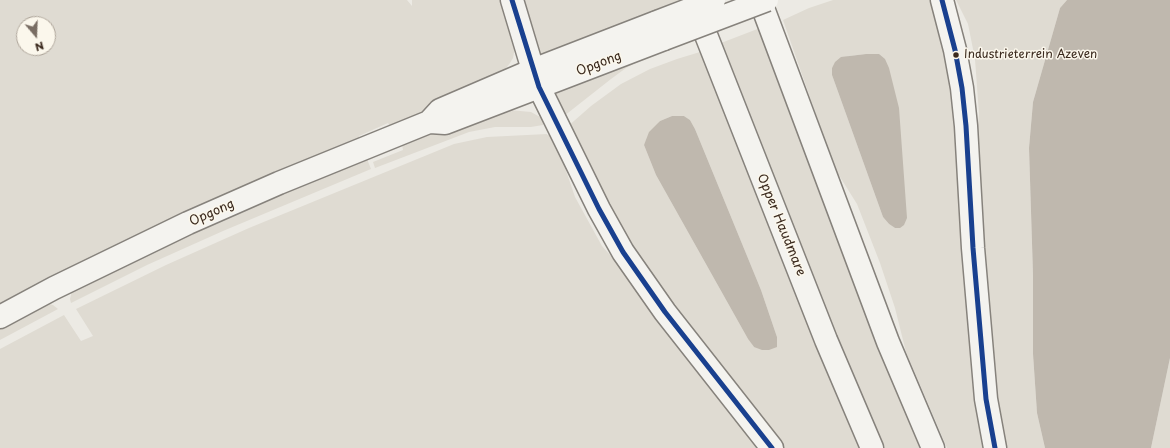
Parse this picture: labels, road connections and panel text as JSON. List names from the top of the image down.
{
  "streets": {
    "main road": ["Opgong", "Opper Haudmare"]
  },
  "places": ["Industrieterrein Azeven"],
  "north": "bottom"
}
